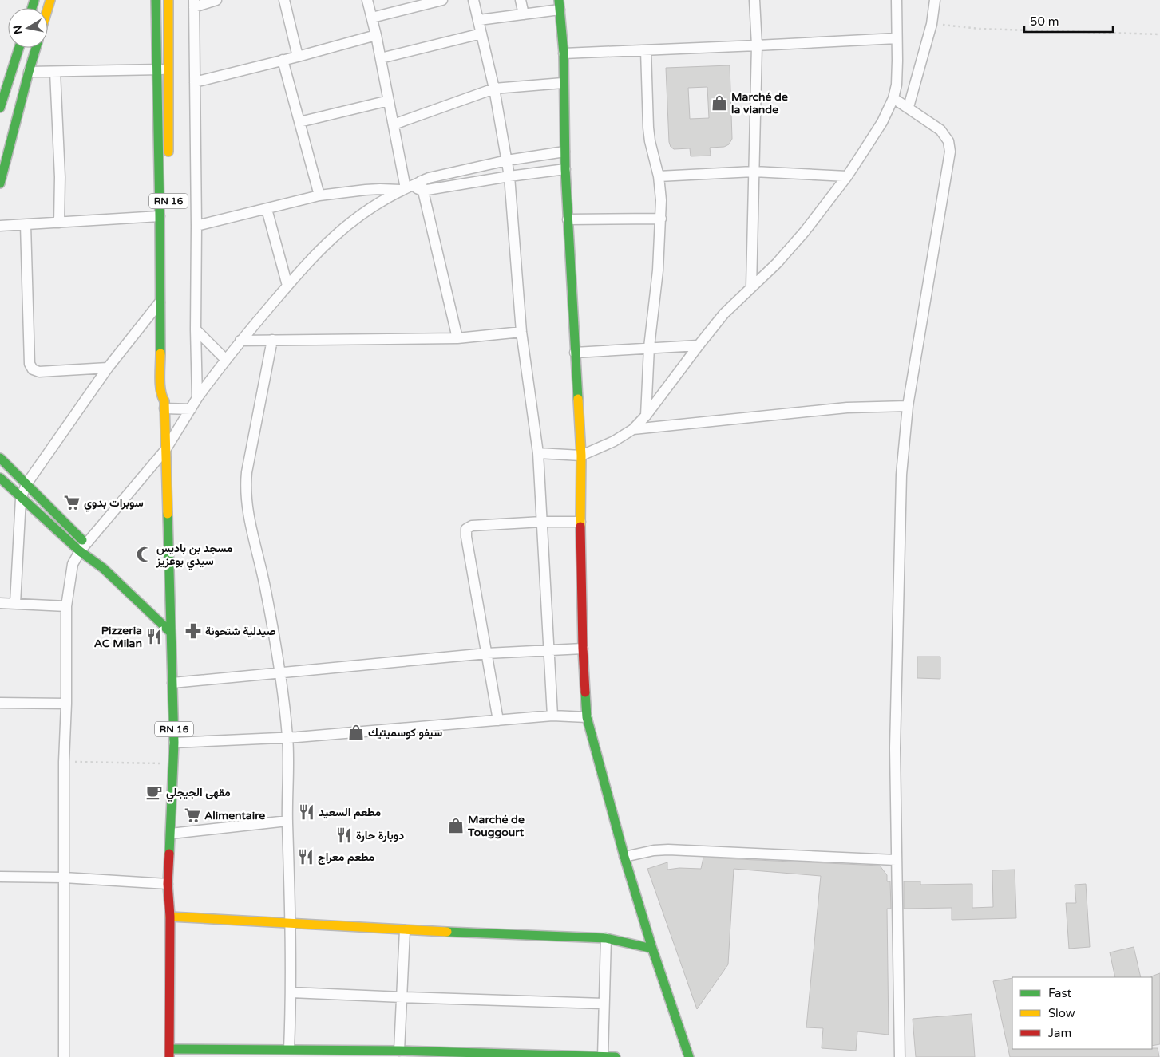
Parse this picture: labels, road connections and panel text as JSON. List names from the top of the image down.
{
  "streets": {
    "main road": ["RN 16"]
  },
  "places": {
    "shop": ["Marché de la viande", "سيفو كوسميتيك", "Marché de Touggourt"],
    "supermarket": ["سوبرات بدوي", "Alimentaire"],
    "mosque": ["مسجد بن باديس سيدي بوعزيز"],
    "pharmacy": ["صيدلية شتحونة"],
    "restaurant": [
      "Pizzeria AC Milan",
      "مطعم السعيد",
      "دوبارة حارة",
      "مطعم معراج"
    ],
    "cafe": ["مقهى الجيجلي"]
  },
  "legend": ["Fast", "Slow", "Jam"],
  "scale_bar": "50 m",
  "north": "left"
}
